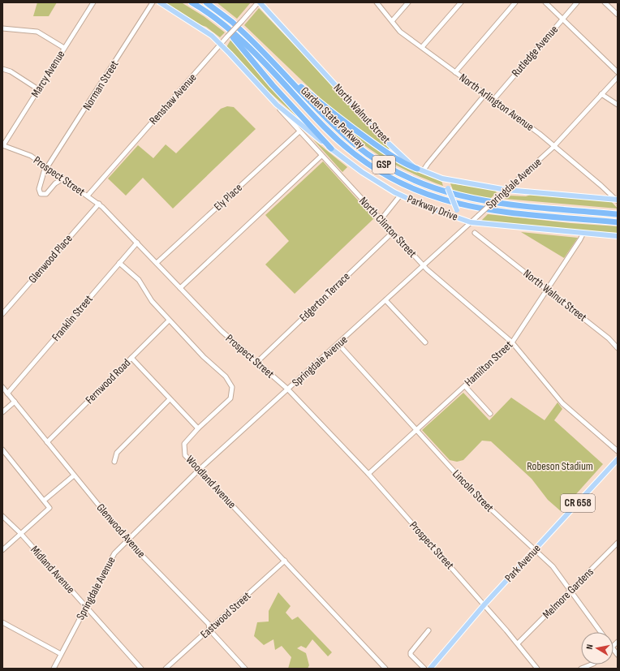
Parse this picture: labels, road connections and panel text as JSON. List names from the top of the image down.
{
  "streets": {
    "highway": ["Garden State Parkway", "GSP"],
    "main road": [
      "North Walnut Street",
      "Parkway Drive",
      "North Clinton Street",
      "CR 658",
      "Park Avenue"
    ],
    "street": [
      "Rutledge Avenue",
      "Marcy Avenue",
      "Norman Street",
      "Renshaw Avenue",
      "North Arlington Avenue",
      "Prospect Street",
      "Springdale Avenue",
      "Ely Place",
      "Glenwood Place",
      "Edgerton Terrace",
      "Franklin Street",
      "Hamilton Street",
      "Fernwood Road",
      "Woodland Avenue",
      "Lincoln Street",
      "Glenwood Avenue",
      "Midland Avenue",
      "Melmore Gardens",
      "Eastwood Street"
    ]
  },
  "crossings": [
    ["Rutledge Avenue", "North Arlington Avenue"],
    ["Marcy Avenue", "Prospect Street"],
    ["Norman Street", "Prospect Street"],
    ["Renshaw Avenue", "North Walnut Street"],
    ["Renshaw Avenue", "Prospect Street"],
    ["Renshaw Avenue", "North Clinton Street"],
    ["North Arlington Avenue", "Springdale Avenue"],
    ["North Walnut Street", "Springdale Avenue"],
    ["North Walnut Street", "Hamilton Street"],
    ["Prospect Street", "Springdale Avenue"],
    ["Prospect Street", "Ely Place"],
    ["Prospect Street", "Glenwood Place"],
    ["Prospect Street", "Edgerton Terrace"],
    ["Prospect Street", "Franklin Street"],
    ["Prospect Street", "Hamilton Street"],
    ["Prospect Street", "Park Avenue"],
    ["Prospect Street", "Melmore Gardens"],
    ["Springdale Avenue", "Parkway Drive"],
    ["Springdale Avenue", "North Clinton Street"],
    ["Springdale Avenue", "Woodland Avenue"],
    ["Springdale Avenue", "Lincoln Street"],
    ["Springdale Avenue", "Glenwood Avenue"],
    ["Springdale Avenue", "Midland Avenue"],
    ["Ely Place", "North Clinton Street"],
    ["Parkway Drive", "North Clinton Street"],
    ["Parkway Drive", "Hamilton Street"],
    ["North Clinton Street", "Edgerton Terrace"],
    ["North Clinton Street", "Hamilton Street"],
    ["Franklin Street", "Woodland Avenue"],
    ["Franklin Street", "Glenwood Avenue"],
    ["Hamilton Street", "Lincoln Street"],
    ["Fernwood Road", "Woodland Avenue"],
    ["Fernwood Road", "Glenwood Avenue"],
    ["Woodland Avenue", "Eastwood Street"],
    ["Lincoln Street", "Park Avenue"],
    ["Lincoln Street", "Melmore Gardens"],
    ["Glenwood Avenue", "Eastwood Street"]
  ],
  "parks": ["Robeson Stadium"],
  "north": "left"
}
